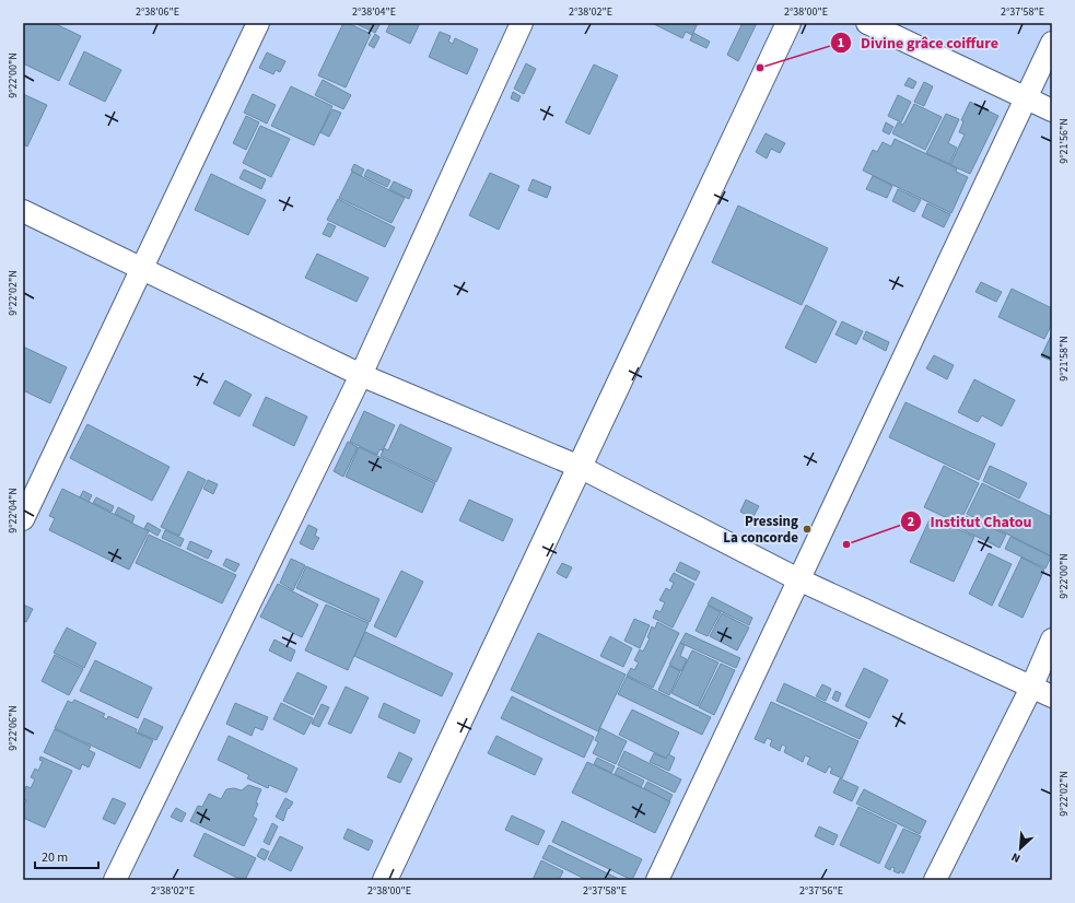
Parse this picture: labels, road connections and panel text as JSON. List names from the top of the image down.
{
  "places": ["Divine grâce coiffure", "Pressing La concorde", "Institut Chatou"],
  "scale_bar": "20 m",
  "north": "bottom left",
  "coordinates": [
    "2°38'06\"E",
    "2°38'04\"E",
    "2°38'02\"E",
    "2°38'00\"E",
    "2°37'58\"E",
    "9°22'00\"N",
    "9°21'56\"N",
    "9°22'02\"N",
    "9°21'58\"N",
    "9°22'04\"N",
    "9°22'06\"N",
    "2°37'56\"E"
  ]
}
